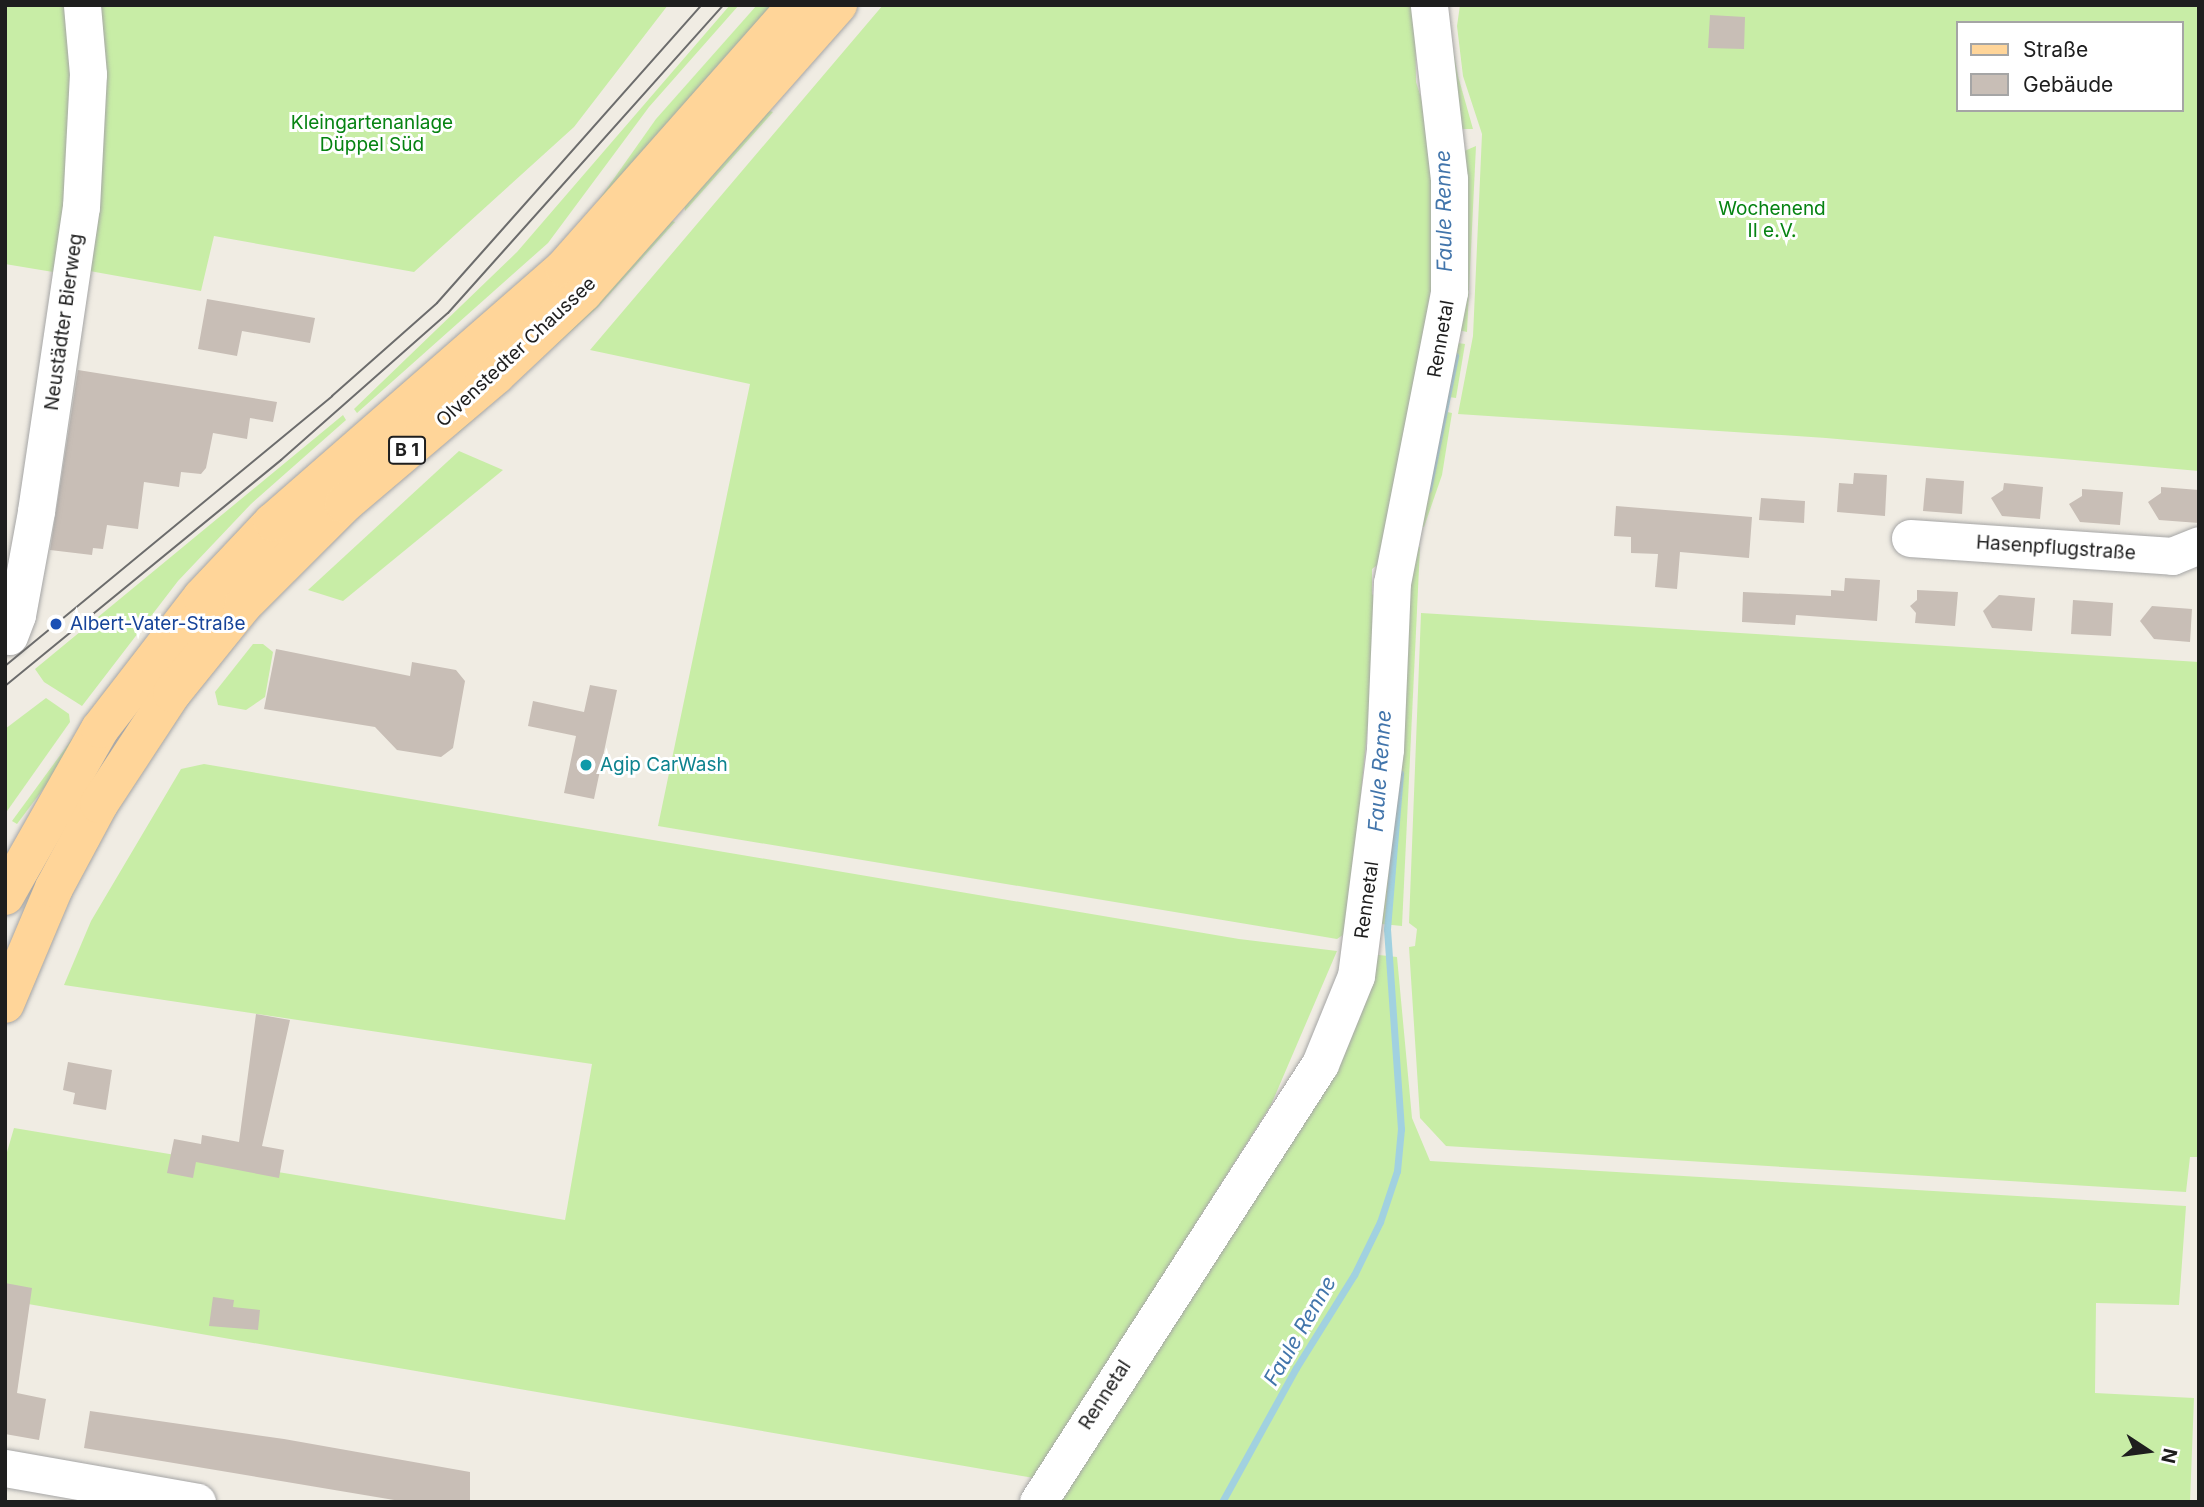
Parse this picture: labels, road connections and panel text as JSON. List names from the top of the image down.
{
  "streets": {
    "main road": ["Olvenstedter Chaussee", "B 1"],
    "street": ["Neustädter Bierweg", "Rennetal", "Hasenpflugstraße"]
  },
  "water": ["Faule Renne"],
  "parks": ["Kleingartenanlage Düppel Süd", "Wochenend II e.V."],
  "places": ["Albert-Vater-Straße", "Agip CarWash"],
  "legend": ["Straße", "Gebäude"],
  "north": "right"
}
